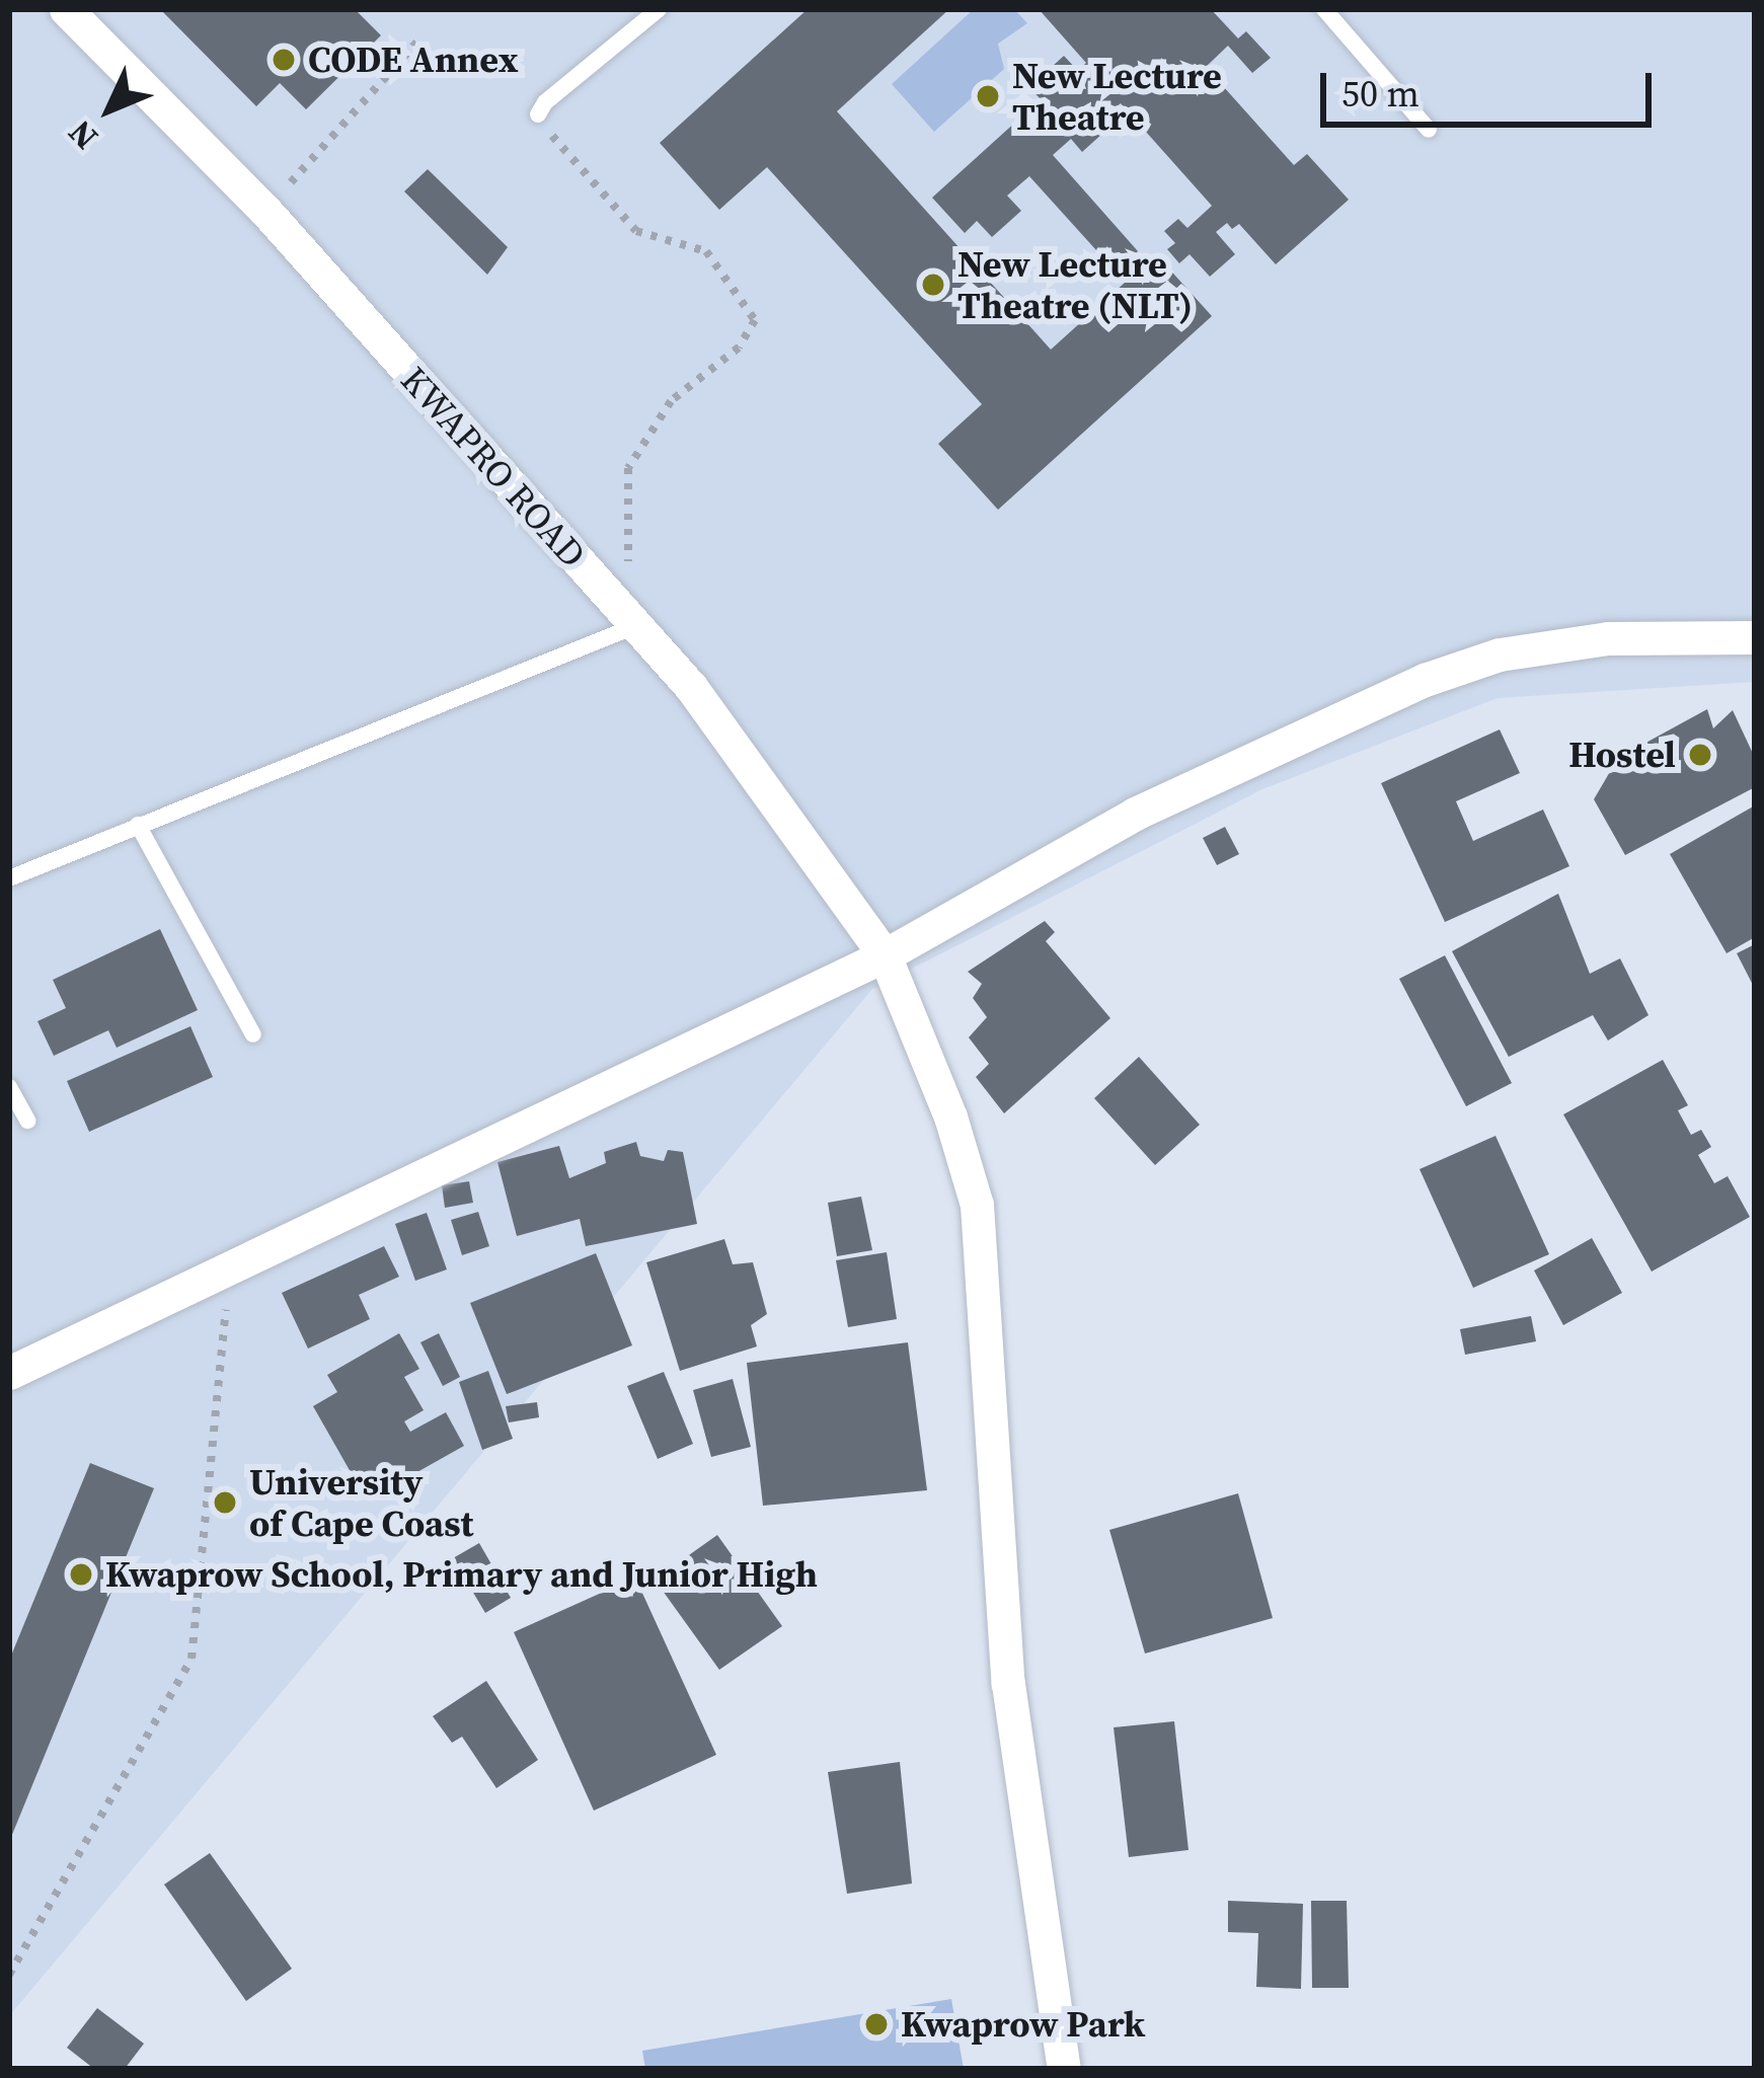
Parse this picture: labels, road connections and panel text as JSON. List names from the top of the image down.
{
  "streets": {
    "street": ["KWAPRO ROAD"]
  },
  "places": [
    "CODE Annex",
    "New Lecture Theatre",
    "New Lecture Theatre (NLT)",
    "Hostel",
    "University of Cape Coast",
    "Kwaprow School, Primary and Junior High",
    "Kwaprow Park"
  ],
  "scale_bar": "50 m",
  "north": "bottom left"
}
